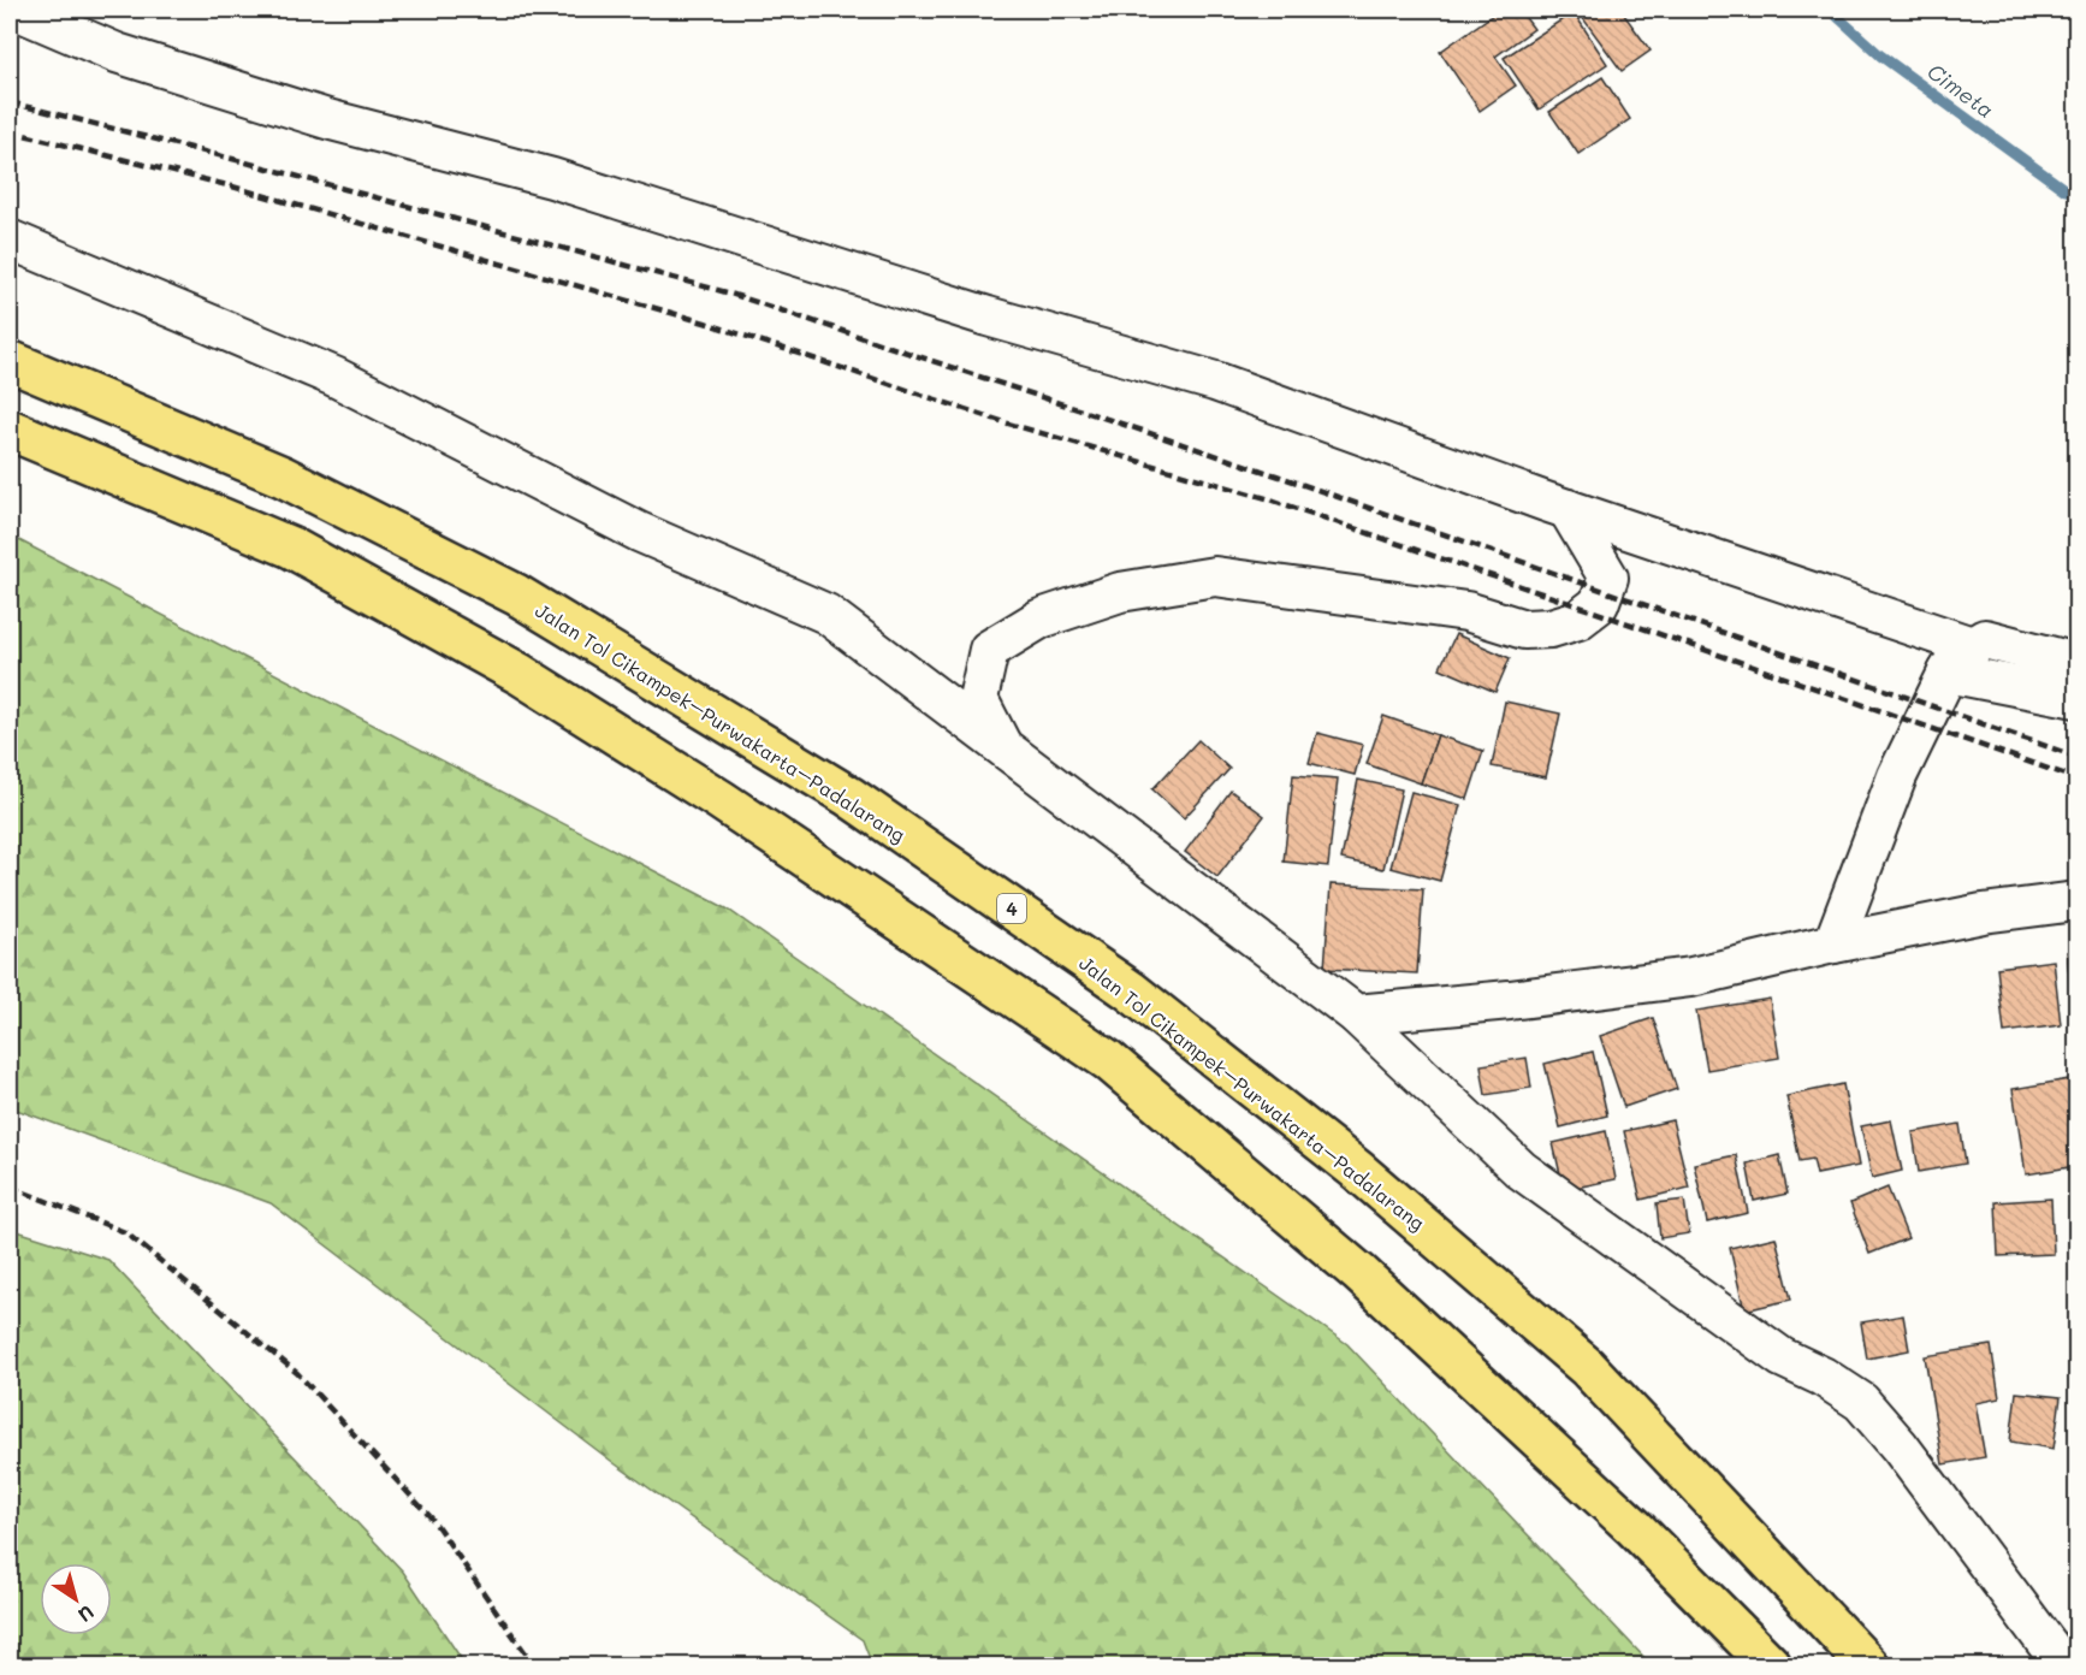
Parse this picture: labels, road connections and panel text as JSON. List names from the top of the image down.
{
  "streets": {
    "highway": ["Jalan Tol Cikampek–Purwakarta–Padalarang", "4"]
  },
  "water": ["Cimeta"],
  "north": "bottom right"
}
